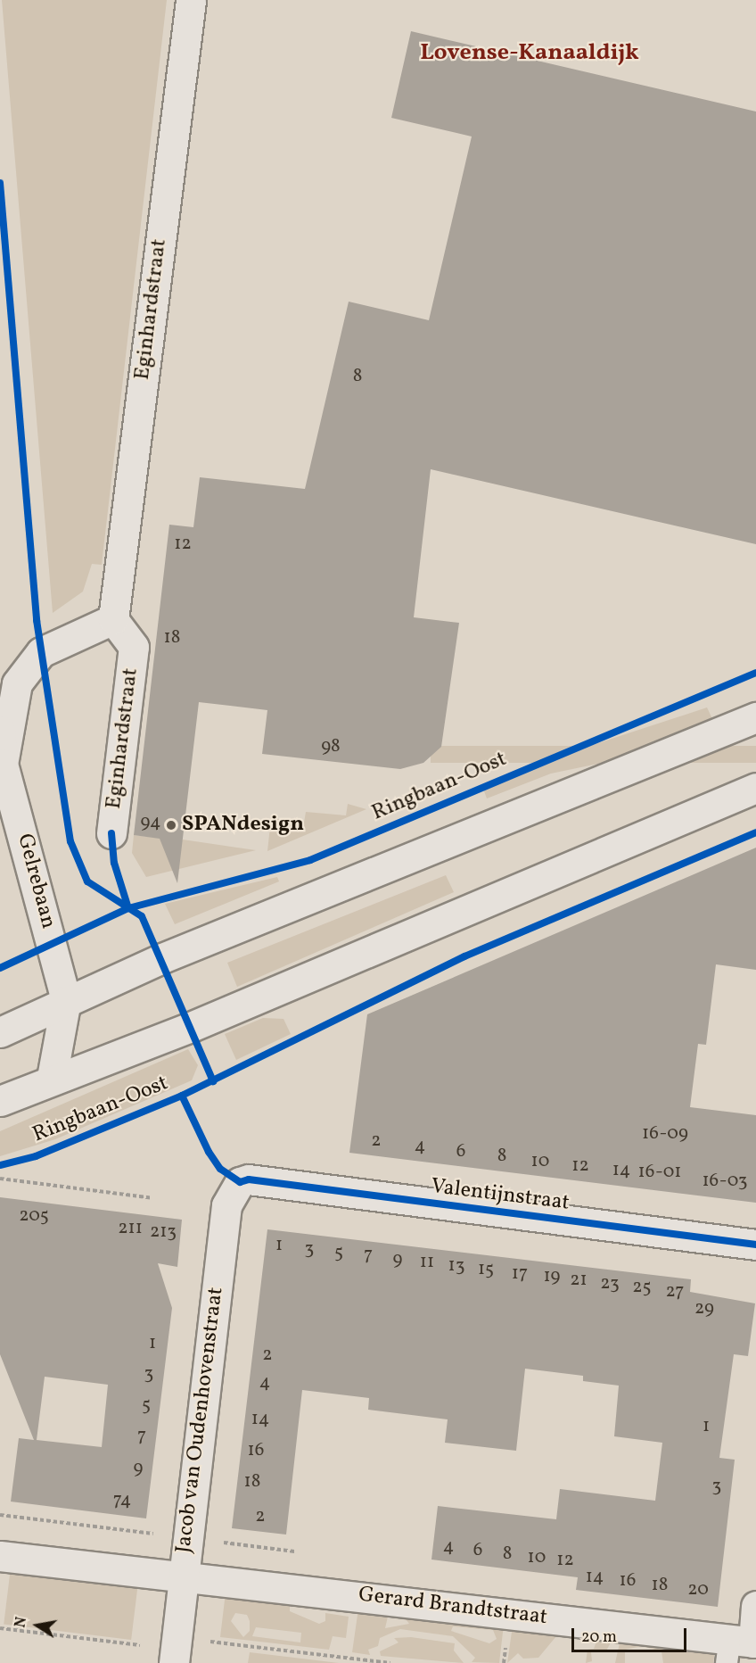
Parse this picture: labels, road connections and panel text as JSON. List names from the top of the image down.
{
  "streets": {
    "street": [
      "Eginhardstraat",
      "Ringbaan-Oost",
      "Gelrebaan",
      "Valentijnstraat",
      "Jacob van Oudenhovenstraat",
      "Gerard Brandtstraat"
    ]
  },
  "crossings": [
    ["Valentijnstraat", "Jacob van Oudenhovenstraat"],
    ["Jacob van Oudenhovenstraat", "Gerard Brandtstraat"]
  ],
  "districts": ["Lovense-Kanaaldijk"],
  "places": ["SPANdesign"],
  "house_numbers": [
    "8",
    "12",
    "18",
    "98",
    "94",
    "16-09",
    "2",
    "4",
    "6",
    "8",
    "10",
    "12",
    "14",
    "16-01",
    "16-03",
    "205",
    "211",
    "213",
    "1",
    "3",
    "5",
    "7",
    "9",
    "11",
    "13",
    "15",
    "17",
    "19",
    "21",
    "23",
    "25",
    "27",
    "29",
    "1",
    "2",
    "3",
    "4",
    "5",
    "14",
    "1",
    "7",
    "16",
    "9",
    "18",
    "3",
    "74",
    "2",
    "4",
    "6",
    "8",
    "10",
    "12",
    "14",
    "16",
    "18",
    "20"
  ],
  "scale_bar": "20 m",
  "north": "left"
}
